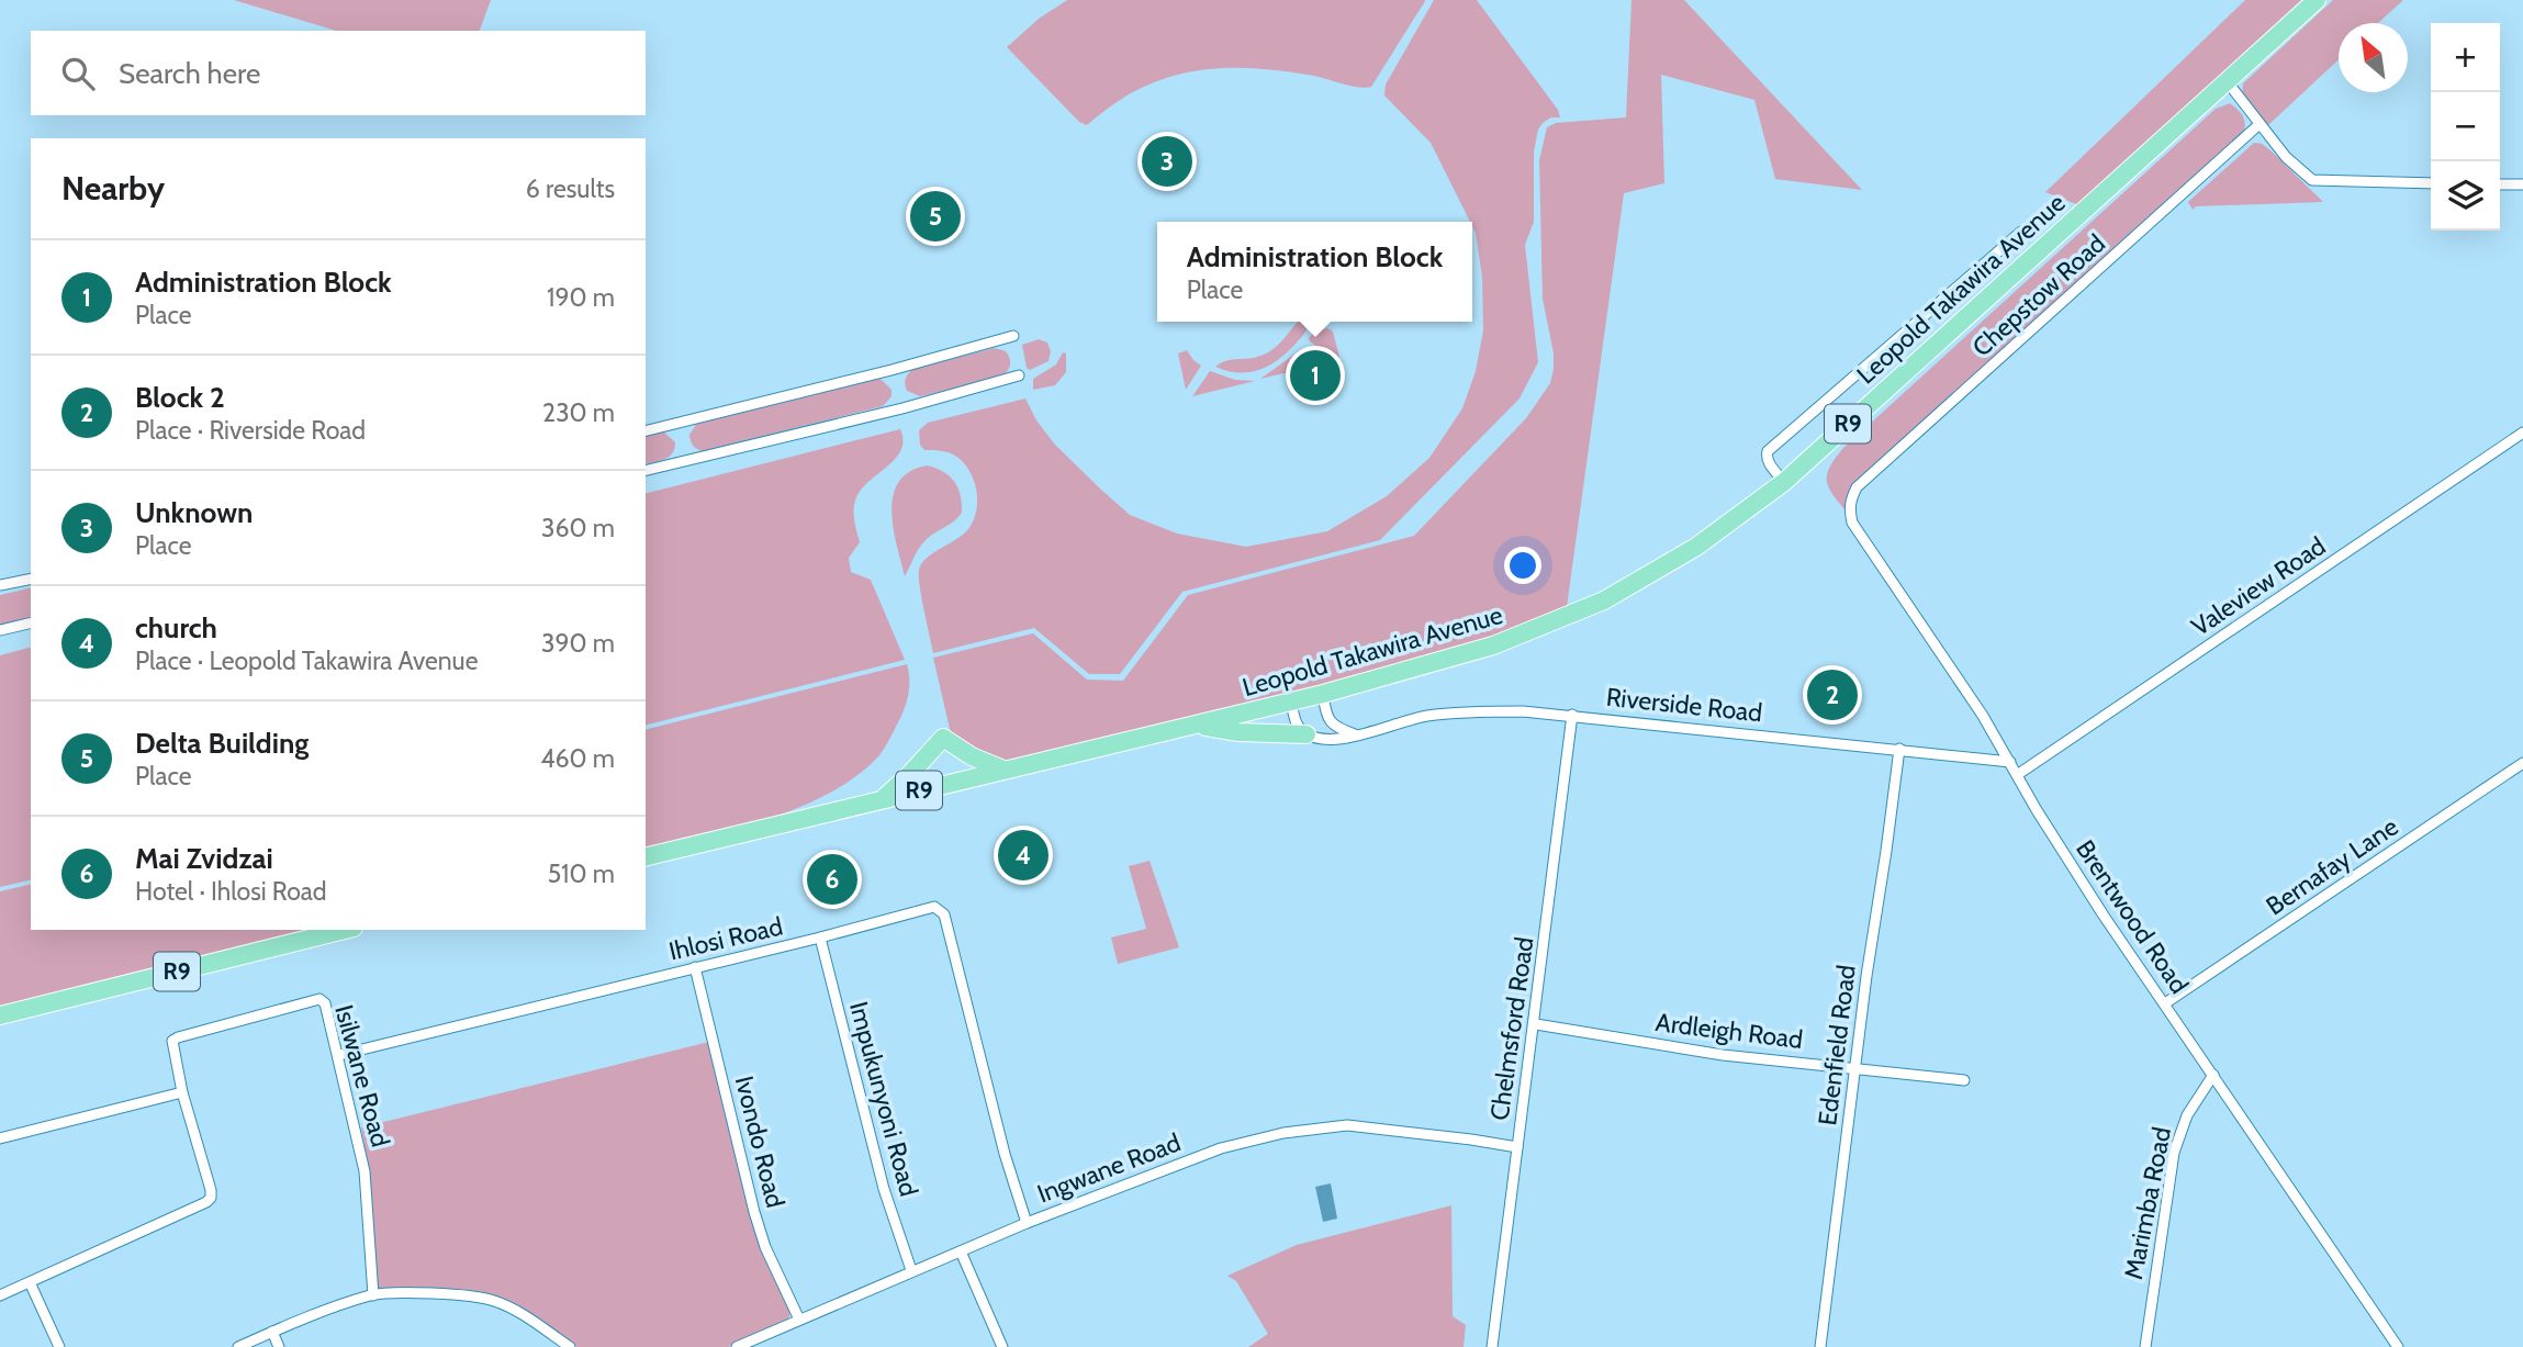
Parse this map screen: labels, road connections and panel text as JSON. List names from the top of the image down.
{
  "streets": {
    "highway": ["Leopold Takawira Avenue", "R9"],
    "street": [
      "Chepstow Road",
      "Valeview Road",
      "Riverside Road",
      "Bernafay Lane",
      "Brentwood Road",
      "Ihlosi Road",
      "Chelmsford Road",
      "Ardleigh Road",
      "Edenfield Road",
      "Isilwane Road",
      "Impukunyoni Road",
      "Ivondo Road",
      "Ingwane Road",
      "Marimba Road"
    ]
  },
  "crossings": [
    ["Chepstow Road", "Brentwood Road"],
    ["Valeview Road", "Brentwood Road"],
    ["Riverside Road", "Brentwood Road"],
    ["Riverside Road", "Chelmsford Road"],
    ["Riverside Road", "Edenfield Road"],
    ["Bernafay Lane", "Brentwood Road"],
    ["Brentwood Road", "Marimba Road"],
    ["Ihlosi Road", "Isilwane Road"],
    ["Ihlosi Road", "Impukunyoni Road"],
    ["Ihlosi Road", "Ivondo Road"],
    ["Ihlosi Road", "Ingwane Road"],
    ["Chelmsford Road", "Ardleigh Road"],
    ["Chelmsford Road", "Ingwane Road"],
    ["Ardleigh Road", "Edenfield Road"],
    ["Impukunyoni Road", "Ingwane Road"],
    ["Ivondo Road", "Ingwane Road"]
  ],
  "north": "top left",
  "page": {
    "map_buttons": ["+", "−"],
    "search": "Search here",
    "pins": [
      "3",
      "5",
      "1",
      "2",
      "4",
      "6"
    ],
    "heading": ["Nearby", "6 results"],
    "popup": ["Administration Block", "Place"],
    "list": [
      {
        "mark": "1",
        "name": "Administration Block",
        "note": "Place",
        "value": "190 m"
      },
      {
        "mark": "2",
        "name": "Block 2",
        "note": "Place · Riverside Road",
        "value": "230 m"
      },
      {
        "mark": "3",
        "name": "Unknown",
        "note": "Place",
        "value": "360 m"
      },
      {
        "mark": "4",
        "name": "church",
        "note": "Place · Leopold Takawira Avenue",
        "value": "390 m"
      },
      {
        "mark": "5",
        "name": "Delta Building",
        "note": "Place",
        "value": "460 m"
      },
      {
        "mark": "6",
        "name": "Mai Zvidzai",
        "note": "Hotel · Ihlosi Road",
        "value": "510 m"
      }
    ]
  }
}
